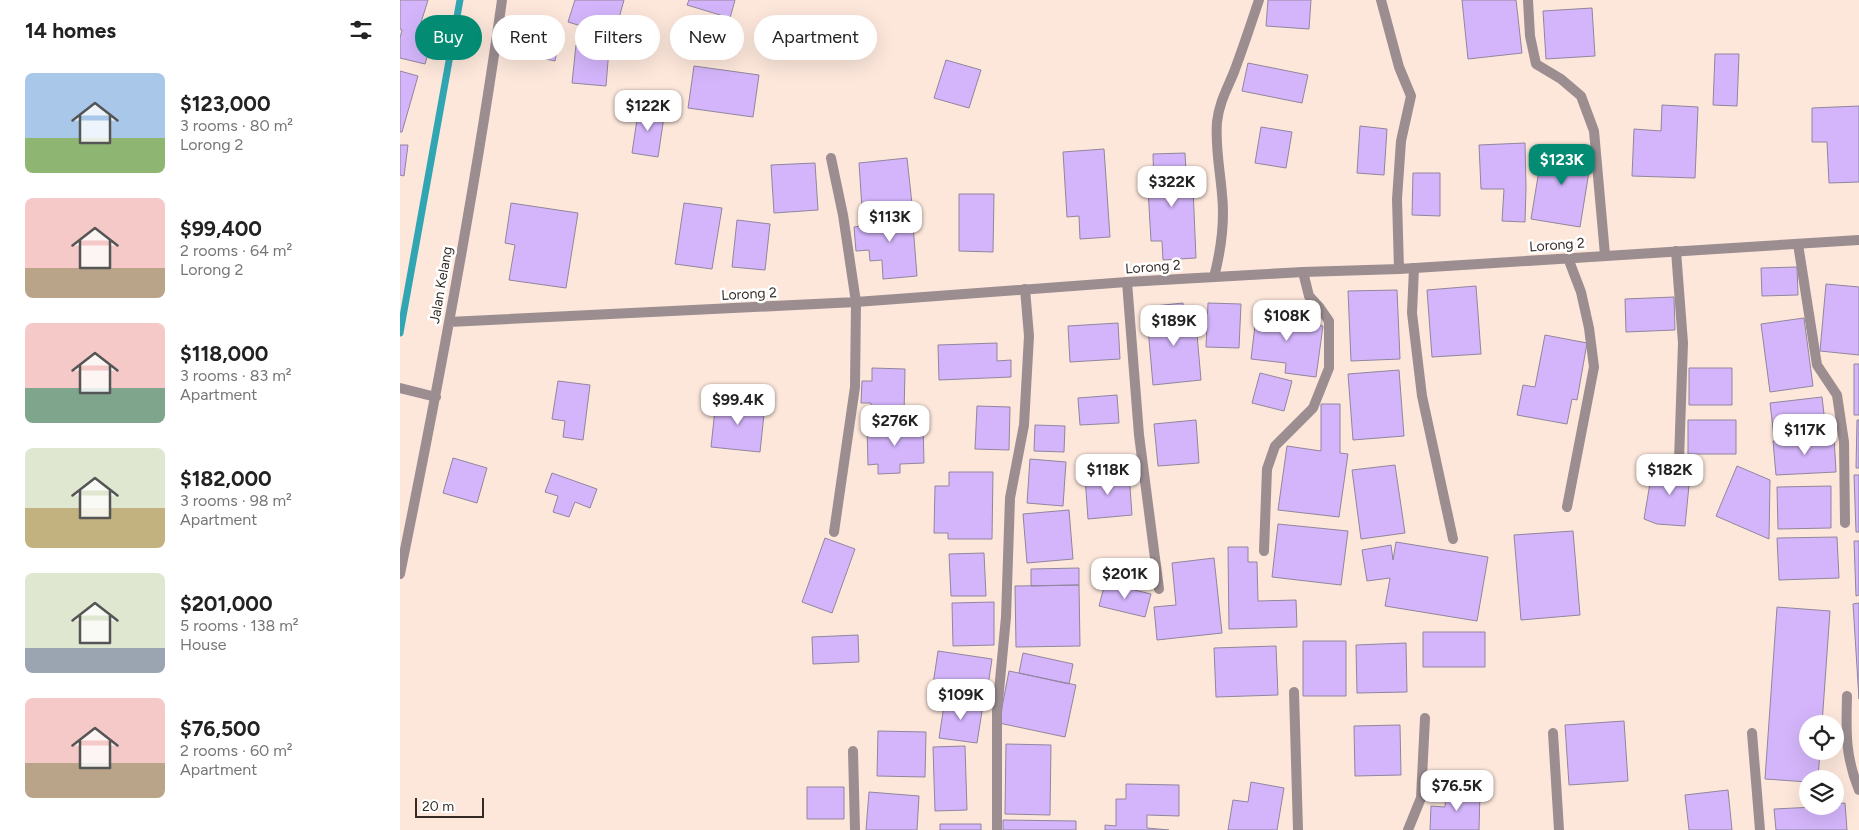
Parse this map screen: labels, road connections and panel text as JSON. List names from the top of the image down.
{
  "streets": {
    "street": ["Lorong 2", "Jalan Kelang"]
  },
  "crossings": [
    ["Lorong 2", "Jalan Kelang"]
  ],
  "scale_bar": "20 m",
  "page": {
    "heading": "14 homes",
    "chip": [
      "Buy",
      "Rent",
      "Filters",
      "New",
      "Apartment"
    ],
    "list": [
      {
        "name": "$123,000",
        "note": "3 rooms · 80 m² · Lorong 2"
      },
      {
        "name": "$99,400",
        "note": "2 rooms · 64 m² · Lorong 2"
      },
      {
        "name": "$118,000",
        "note": "3 rooms · 83 m² · Apartment"
      },
      {
        "name": "$182,000",
        "note": "3 rooms · 98 m² · Apartment"
      },
      {
        "name": "$201,000",
        "note": "5 rooms · 138 m² · House"
      },
      {
        "name": "$76,500",
        "note": "2 rooms · 60 m² · Apartment"
      }
    ],
    "price": [
      "$122K",
      "$123K",
      "$322K",
      "$113K",
      "$108K",
      "$189K",
      "$99.4K",
      "$276K",
      "$117K",
      "$118K",
      "$182K",
      "$201K",
      "$109K",
      "$76.5K"
    ],
    "scale": "20 m"
  }
}
